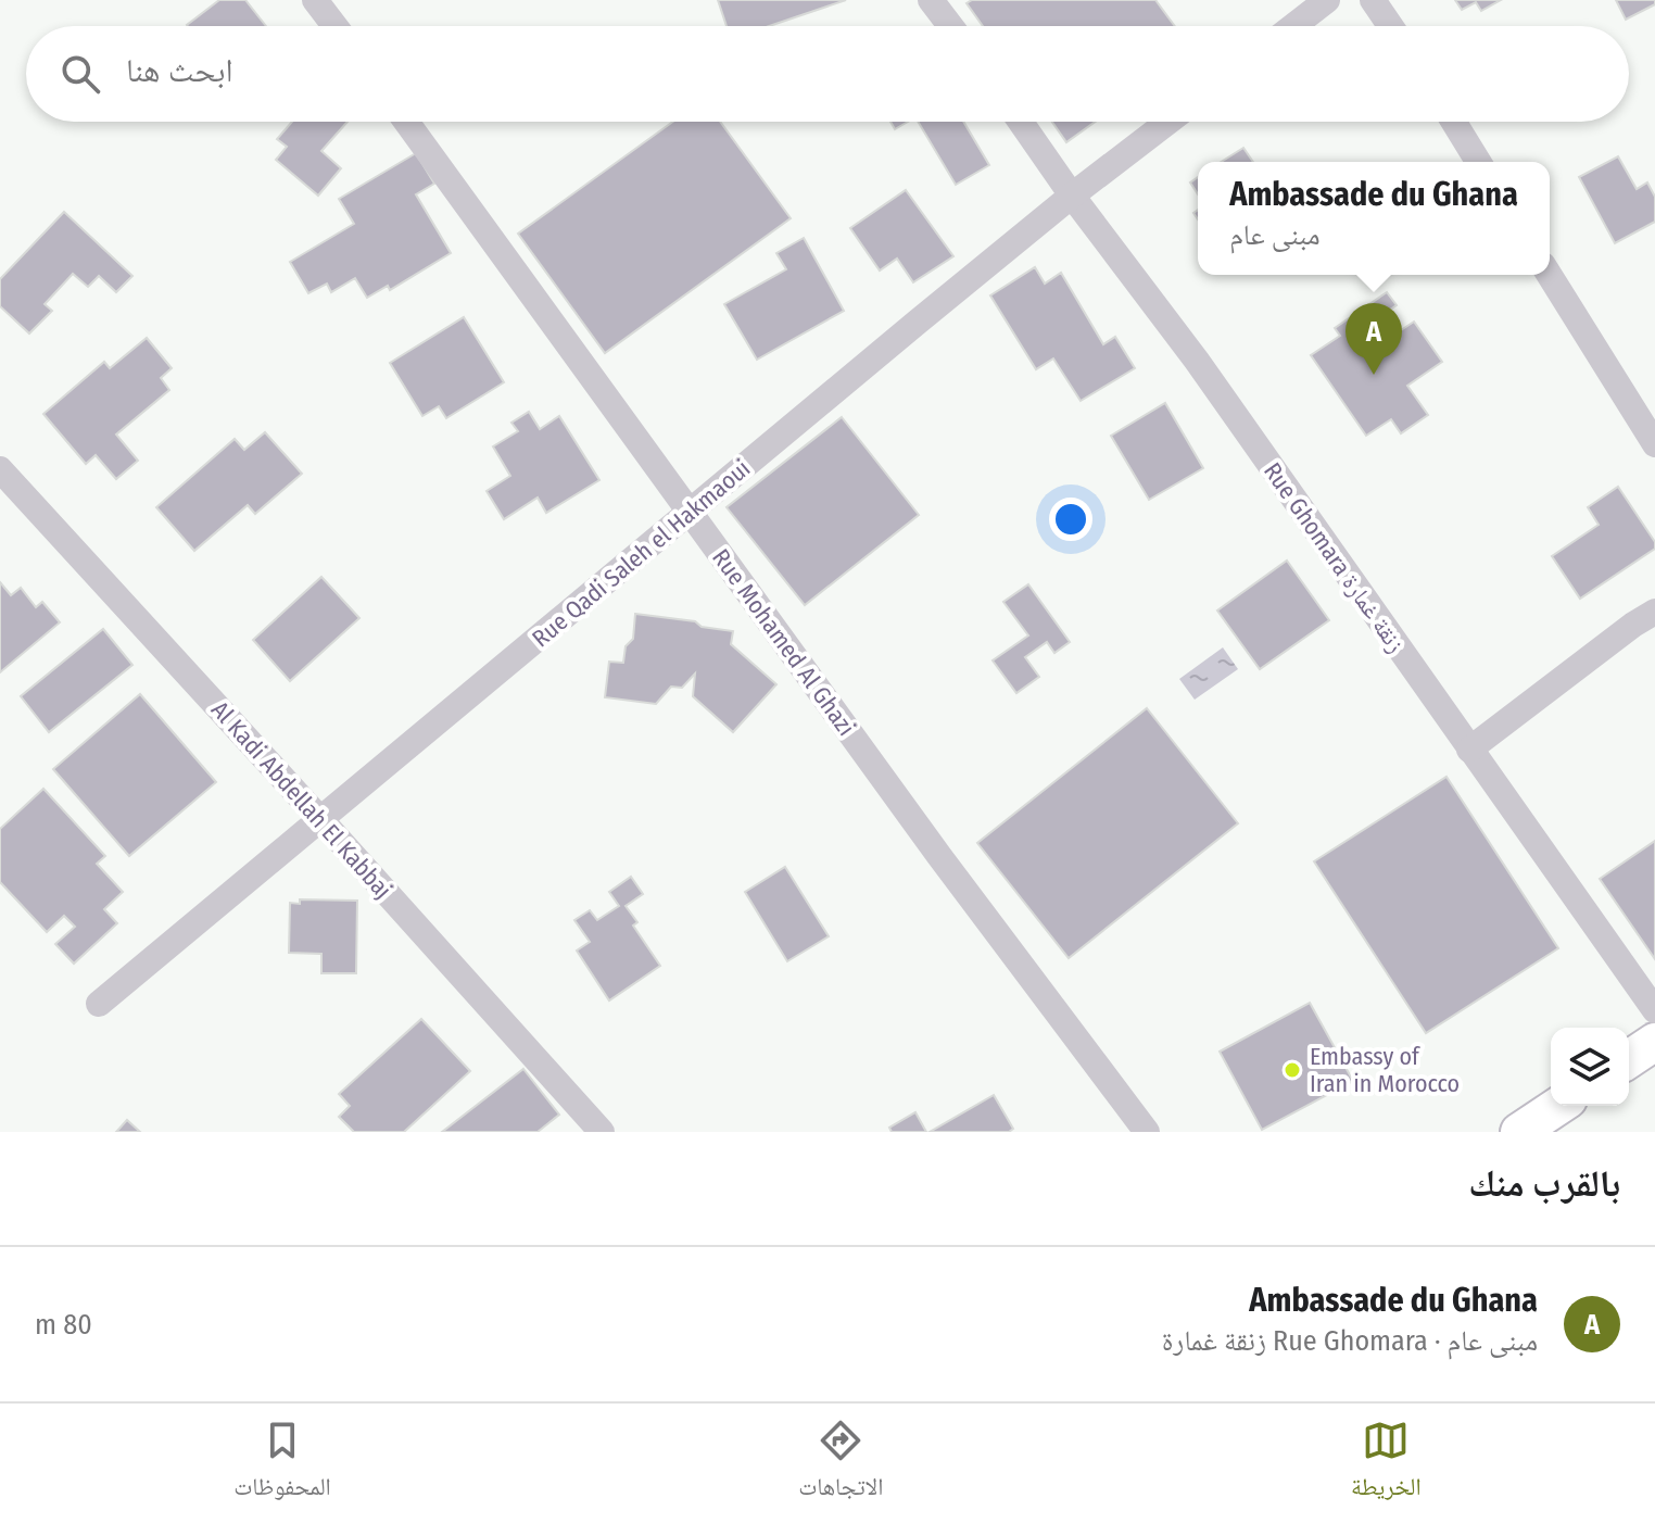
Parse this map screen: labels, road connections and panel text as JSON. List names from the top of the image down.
{
  "streets": {
    "street": [
      "Rue Qadi Saleh el Hakmaoui",
      "Rue Ghomara زنقة غمارة",
      "Rue Mohamed Al Ghazi",
      "Al Kadi Abdellah El Kabbaj"
    ]
  },
  "crossings": [
    ["Rue Qadi Saleh el Hakmaoui", "Rue Ghomara زنقة غمارة"],
    ["Rue Qadi Saleh el Hakmaoui", "Rue Mohamed Al Ghazi"],
    ["Rue Qadi Saleh el Hakmaoui", "Al Kadi Abdellah El Kabbaj"]
  ],
  "places": ["Embassy of Iran in Morocco"],
  "page": {
    "search": "ابحث هنا",
    "popup": ["Ambassade du Ghana", "مبنى عام"],
    "pins": "A",
    "heading": "بالقرب منك",
    "list": [
      {
        "mark": "A",
        "name": "Ambassade du Ghana",
        "note": "مبنى عام · Rue Ghomara زنقة غمارة",
        "value": "80 m"
      }
    ],
    "nav": ["الخريطة", "الاتجاهات", "المحفوظات"]
  }
}
